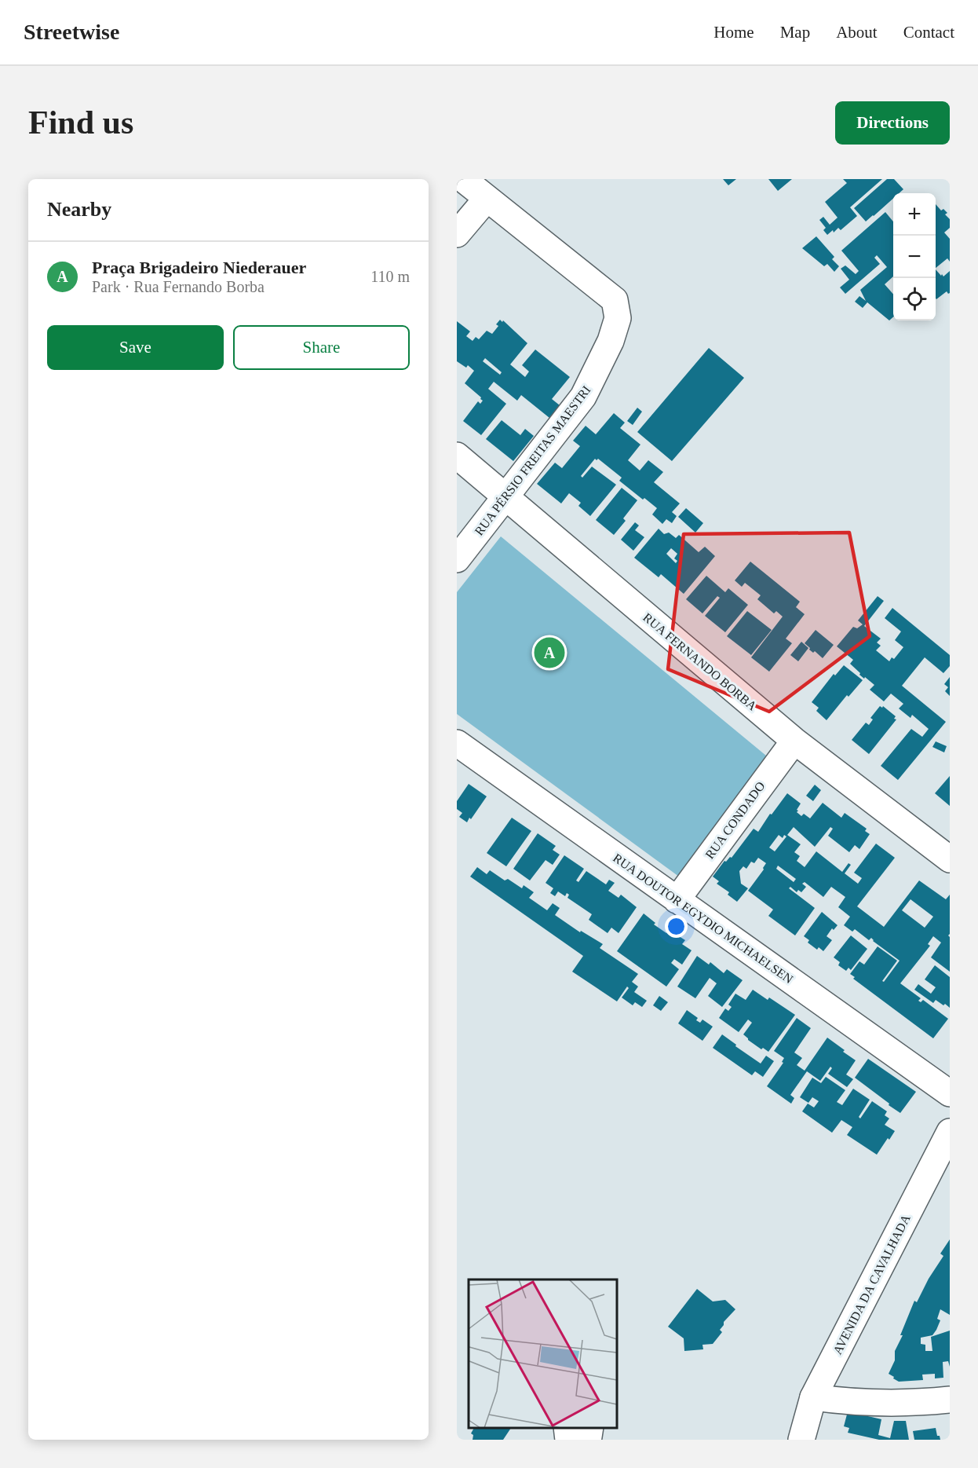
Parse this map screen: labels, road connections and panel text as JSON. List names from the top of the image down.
{
  "streets": {
    "street": [
      "RUA PÉRSIO FREITAS MAESTRI",
      "RUA FERNANDO BORBA",
      "RUA CONDADO",
      "RUA DOUTOR EGYDIO MICHAELSEN",
      "AVENIDA DA CAVALHADA"
    ]
  },
  "crossings": [
    ["RUA PÉRSIO FREITAS MAESTRI", "RUA FERNANDO BORBA"],
    ["RUA FERNANDO BORBA", "RUA CONDADO"],
    ["RUA CONDADO", "RUA DOUTOR EGYDIO MICHAELSEN"]
  ],
  "page": {
    "header": "Streetwise",
    "nav": [
      "Home",
      "Map",
      "About",
      "Contact"
    ],
    "buttons": [
      "Directions",
      ["Save", "Share"]
    ],
    "title": "Find us",
    "heading": "Nearby",
    "map_buttons": ["+", "−"],
    "list": [
      {
        "mark": "A",
        "name": "Praça Brigadeiro Niederauer",
        "note": "Park · Rua Fernando Borba",
        "value": "110 m"
      }
    ],
    "pins": "A"
  }
}
